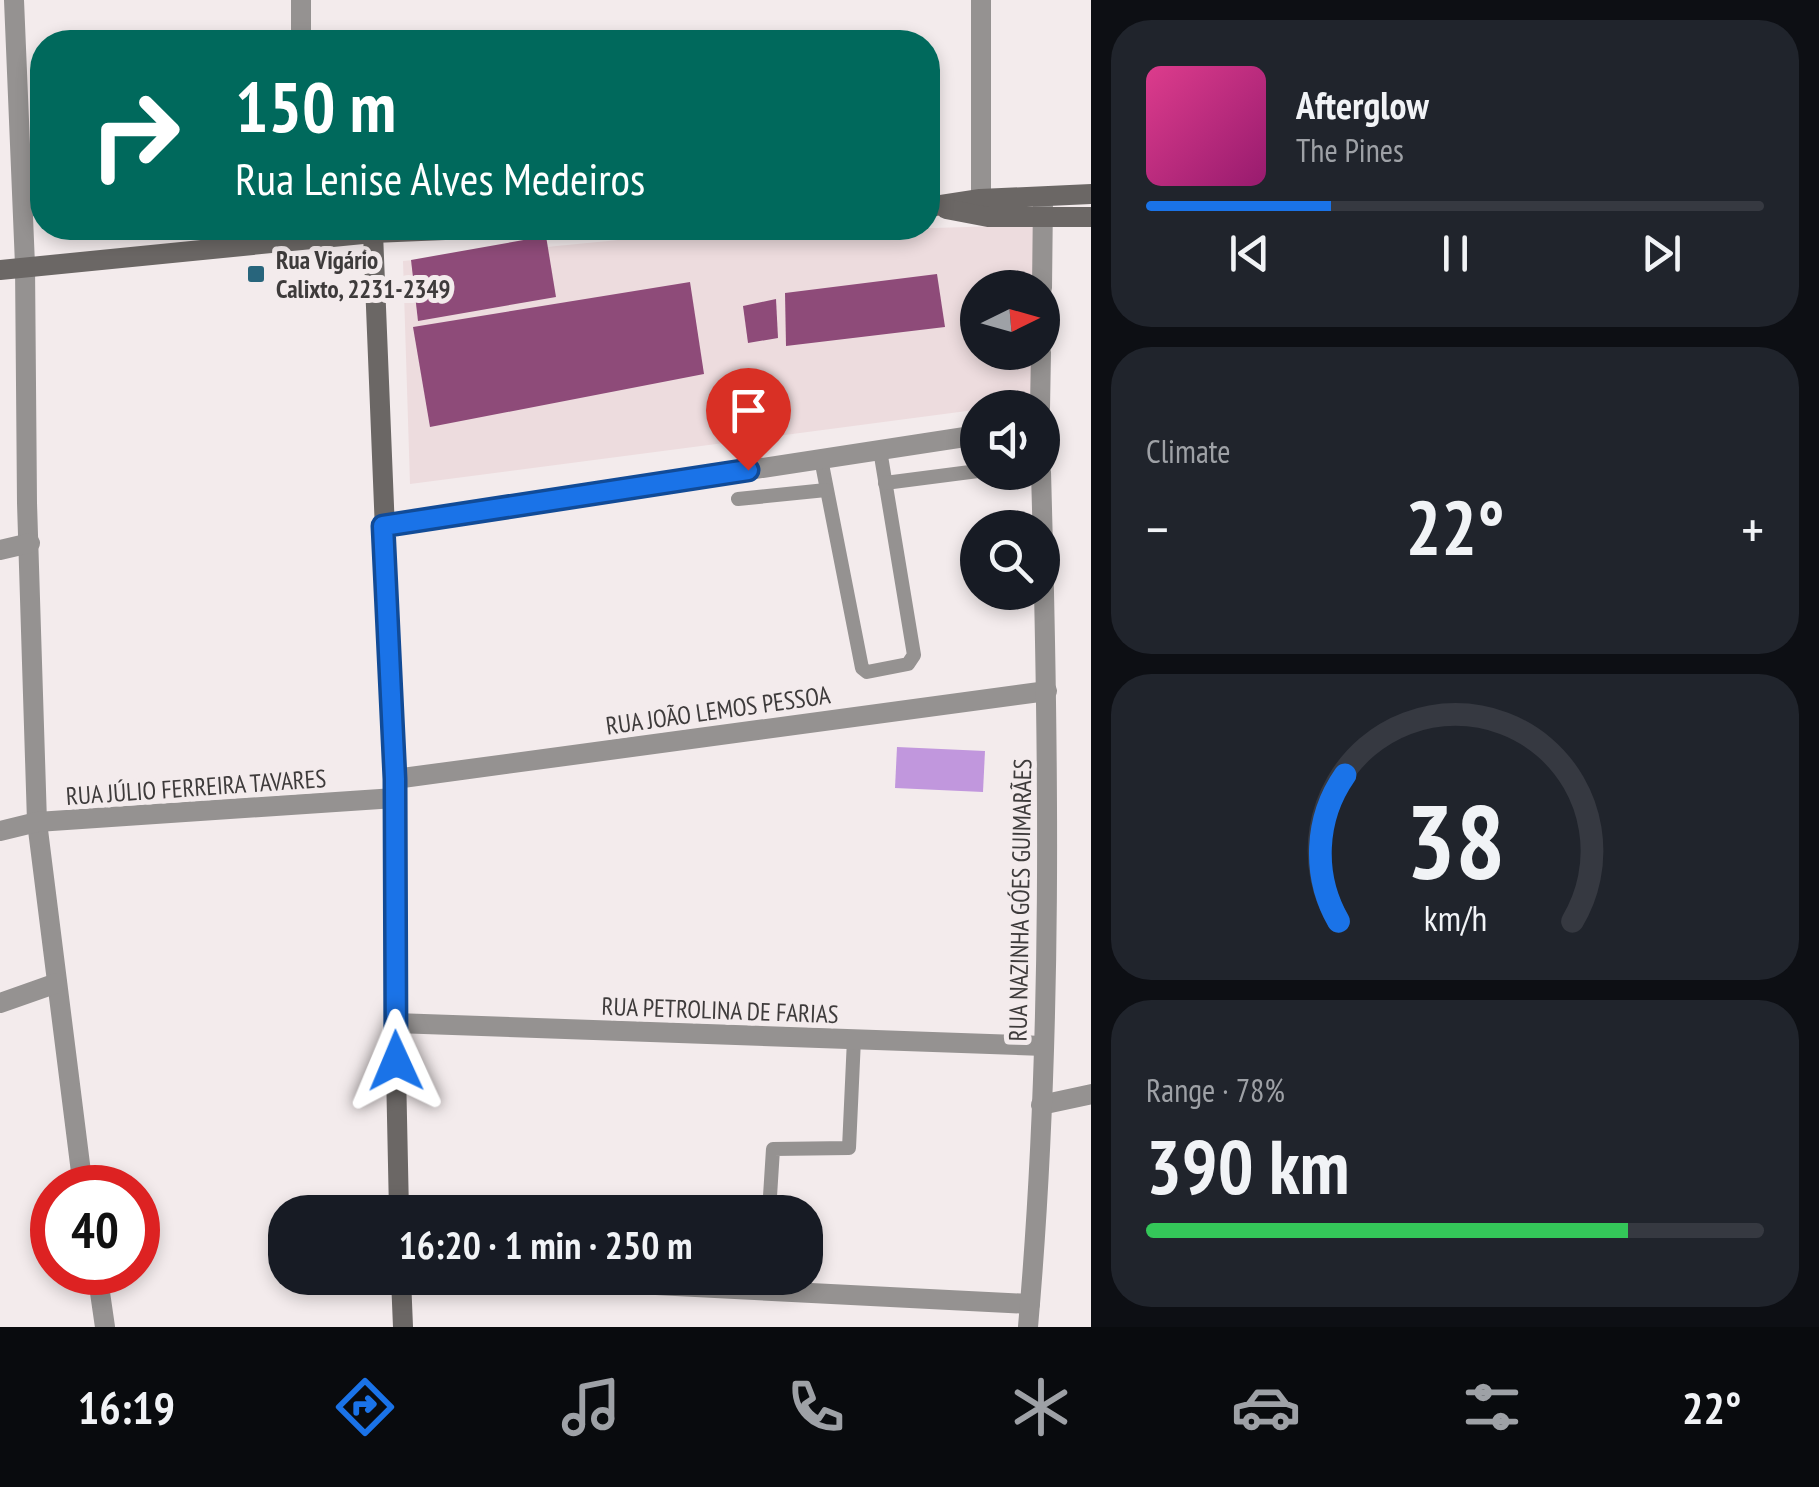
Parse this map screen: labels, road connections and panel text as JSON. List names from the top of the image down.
{
  "streets": {
    "street": [
      "RUA JOÃO LEMOS PESSOA",
      "RUA JÚLIO FERREIRA TAVARES",
      "RUA NAZINHA GÓES GUIMARÃES",
      "RUA PETROLINA DE FARIAS"
    ]
  },
  "crossings": [
    ["RUA JOÃO LEMOS PESSOA", "RUA JÚLIO FERREIRA TAVARES"],
    ["RUA JOÃO LEMOS PESSOA", "RUA NAZINHA GÓES GUIMARÃES"],
    ["RUA NAZINHA GÓES GUIMARÃES", "RUA PETROLINA DE FARIAS"]
  ],
  "places": {
    "transit": ["Rua Vigário Calixto, 2231-2349"]
  },
  "north": "right",
  "page": {
    "turn": ["150 m", "Rua Lenise Alves Medeiros"],
    "song": ["Afterglow", "The Pines"],
    "tile": [
      "Climate",
      ["Range · 78%", "390 km"]
    ],
    "heat": ["−", "22°", "+"],
    "limit": "40",
    "trip": "16:20 · 1 min · 250 m",
    "tabs": ["16:19", "22°"],
    "gauge": ["38", "km/h"]
  }
}
